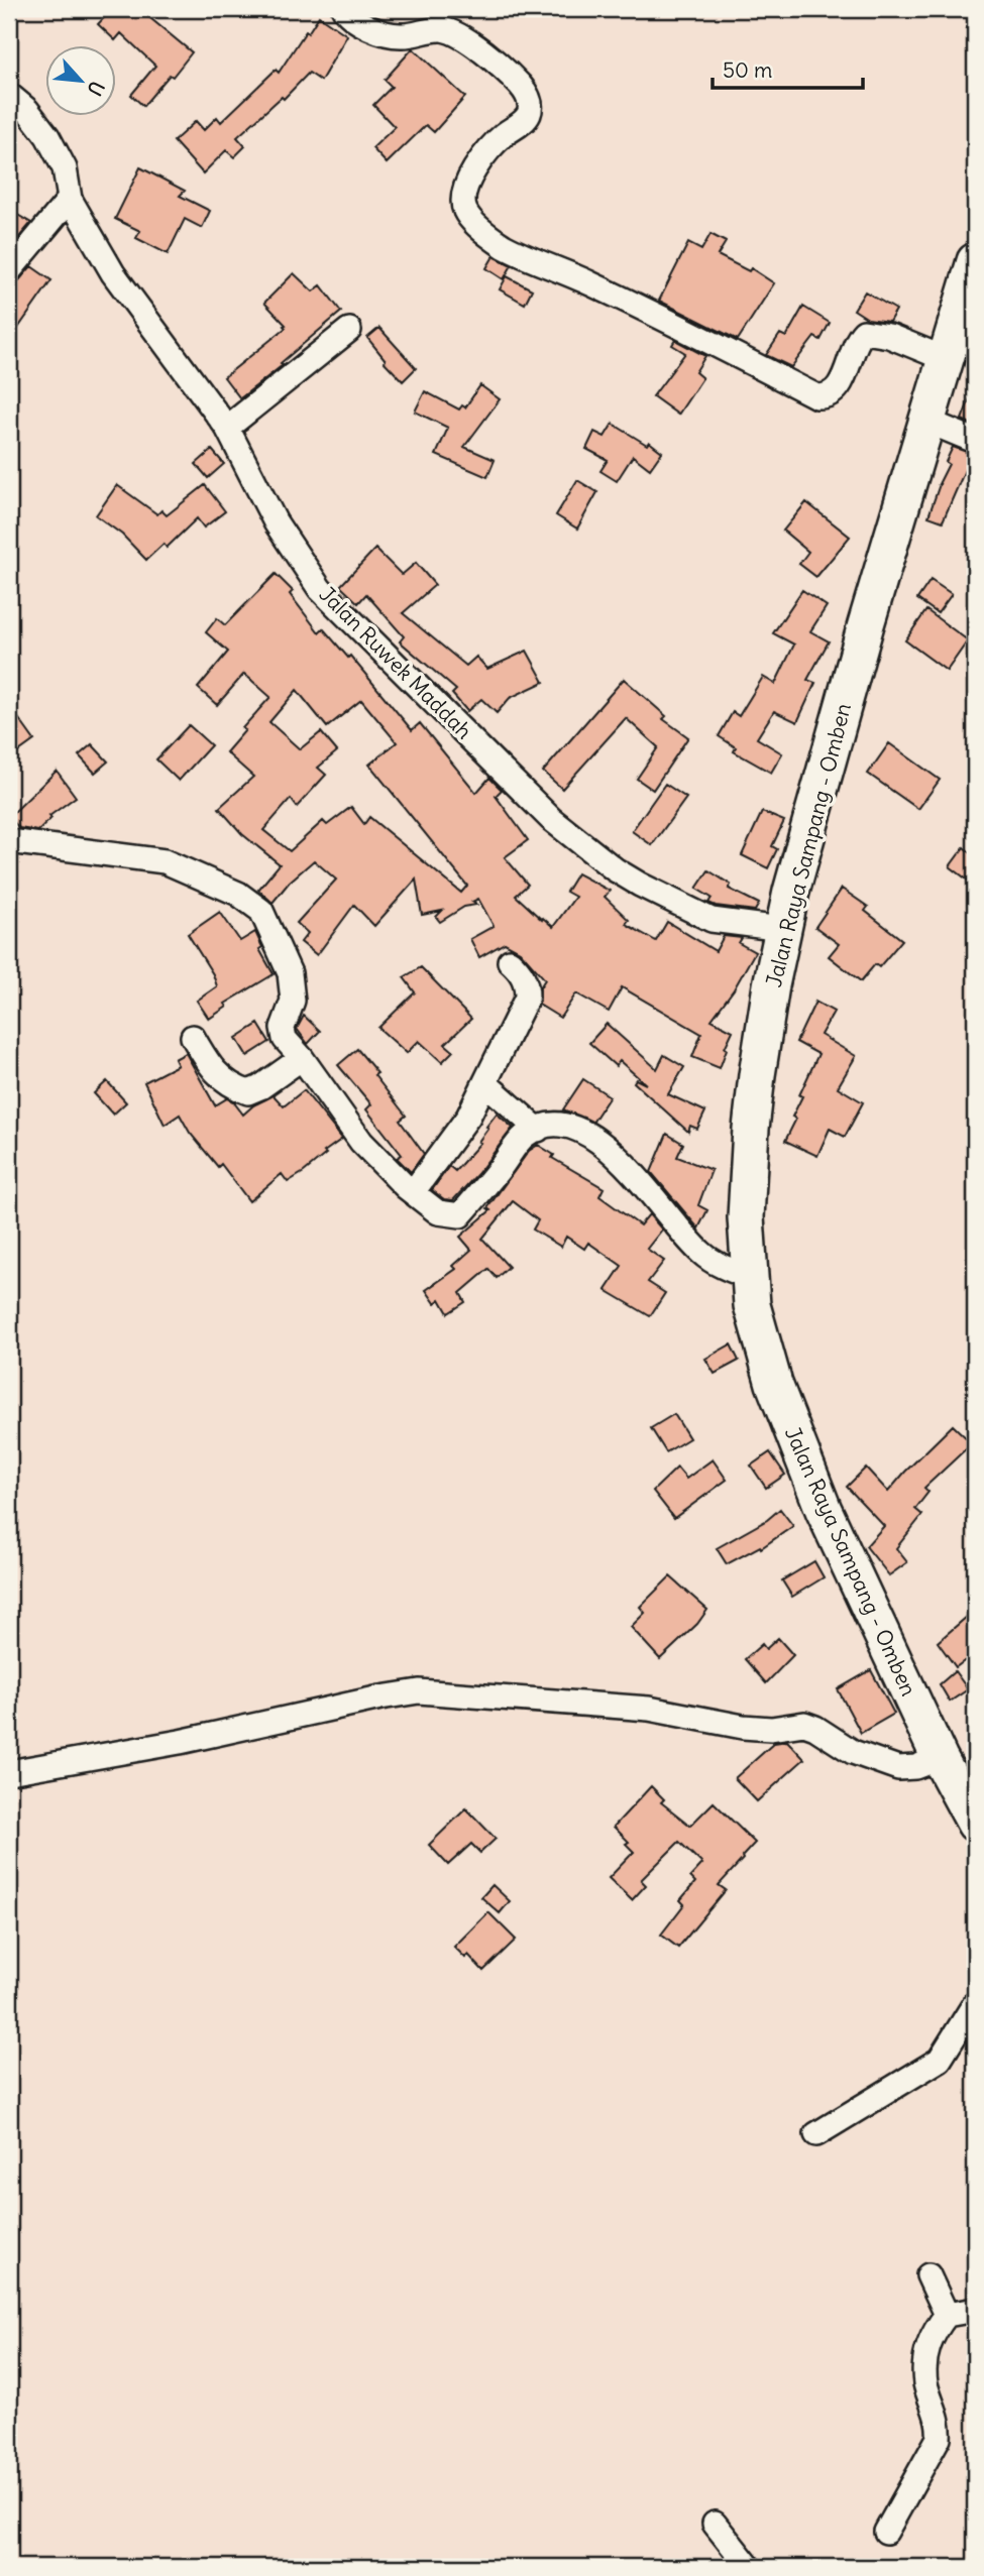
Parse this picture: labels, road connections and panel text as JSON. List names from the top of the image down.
{
  "streets": {
    "main road": ["Jalan Raya Sampang - Omben"],
    "street": ["Jalan Ruwek Maddah"]
  },
  "crossings": [
    ["Jalan Ruwek Maddah", "Jalan Raya Sampang - Omben"]
  ],
  "scale_bar": "50 m",
  "north": "bottom right"
}
